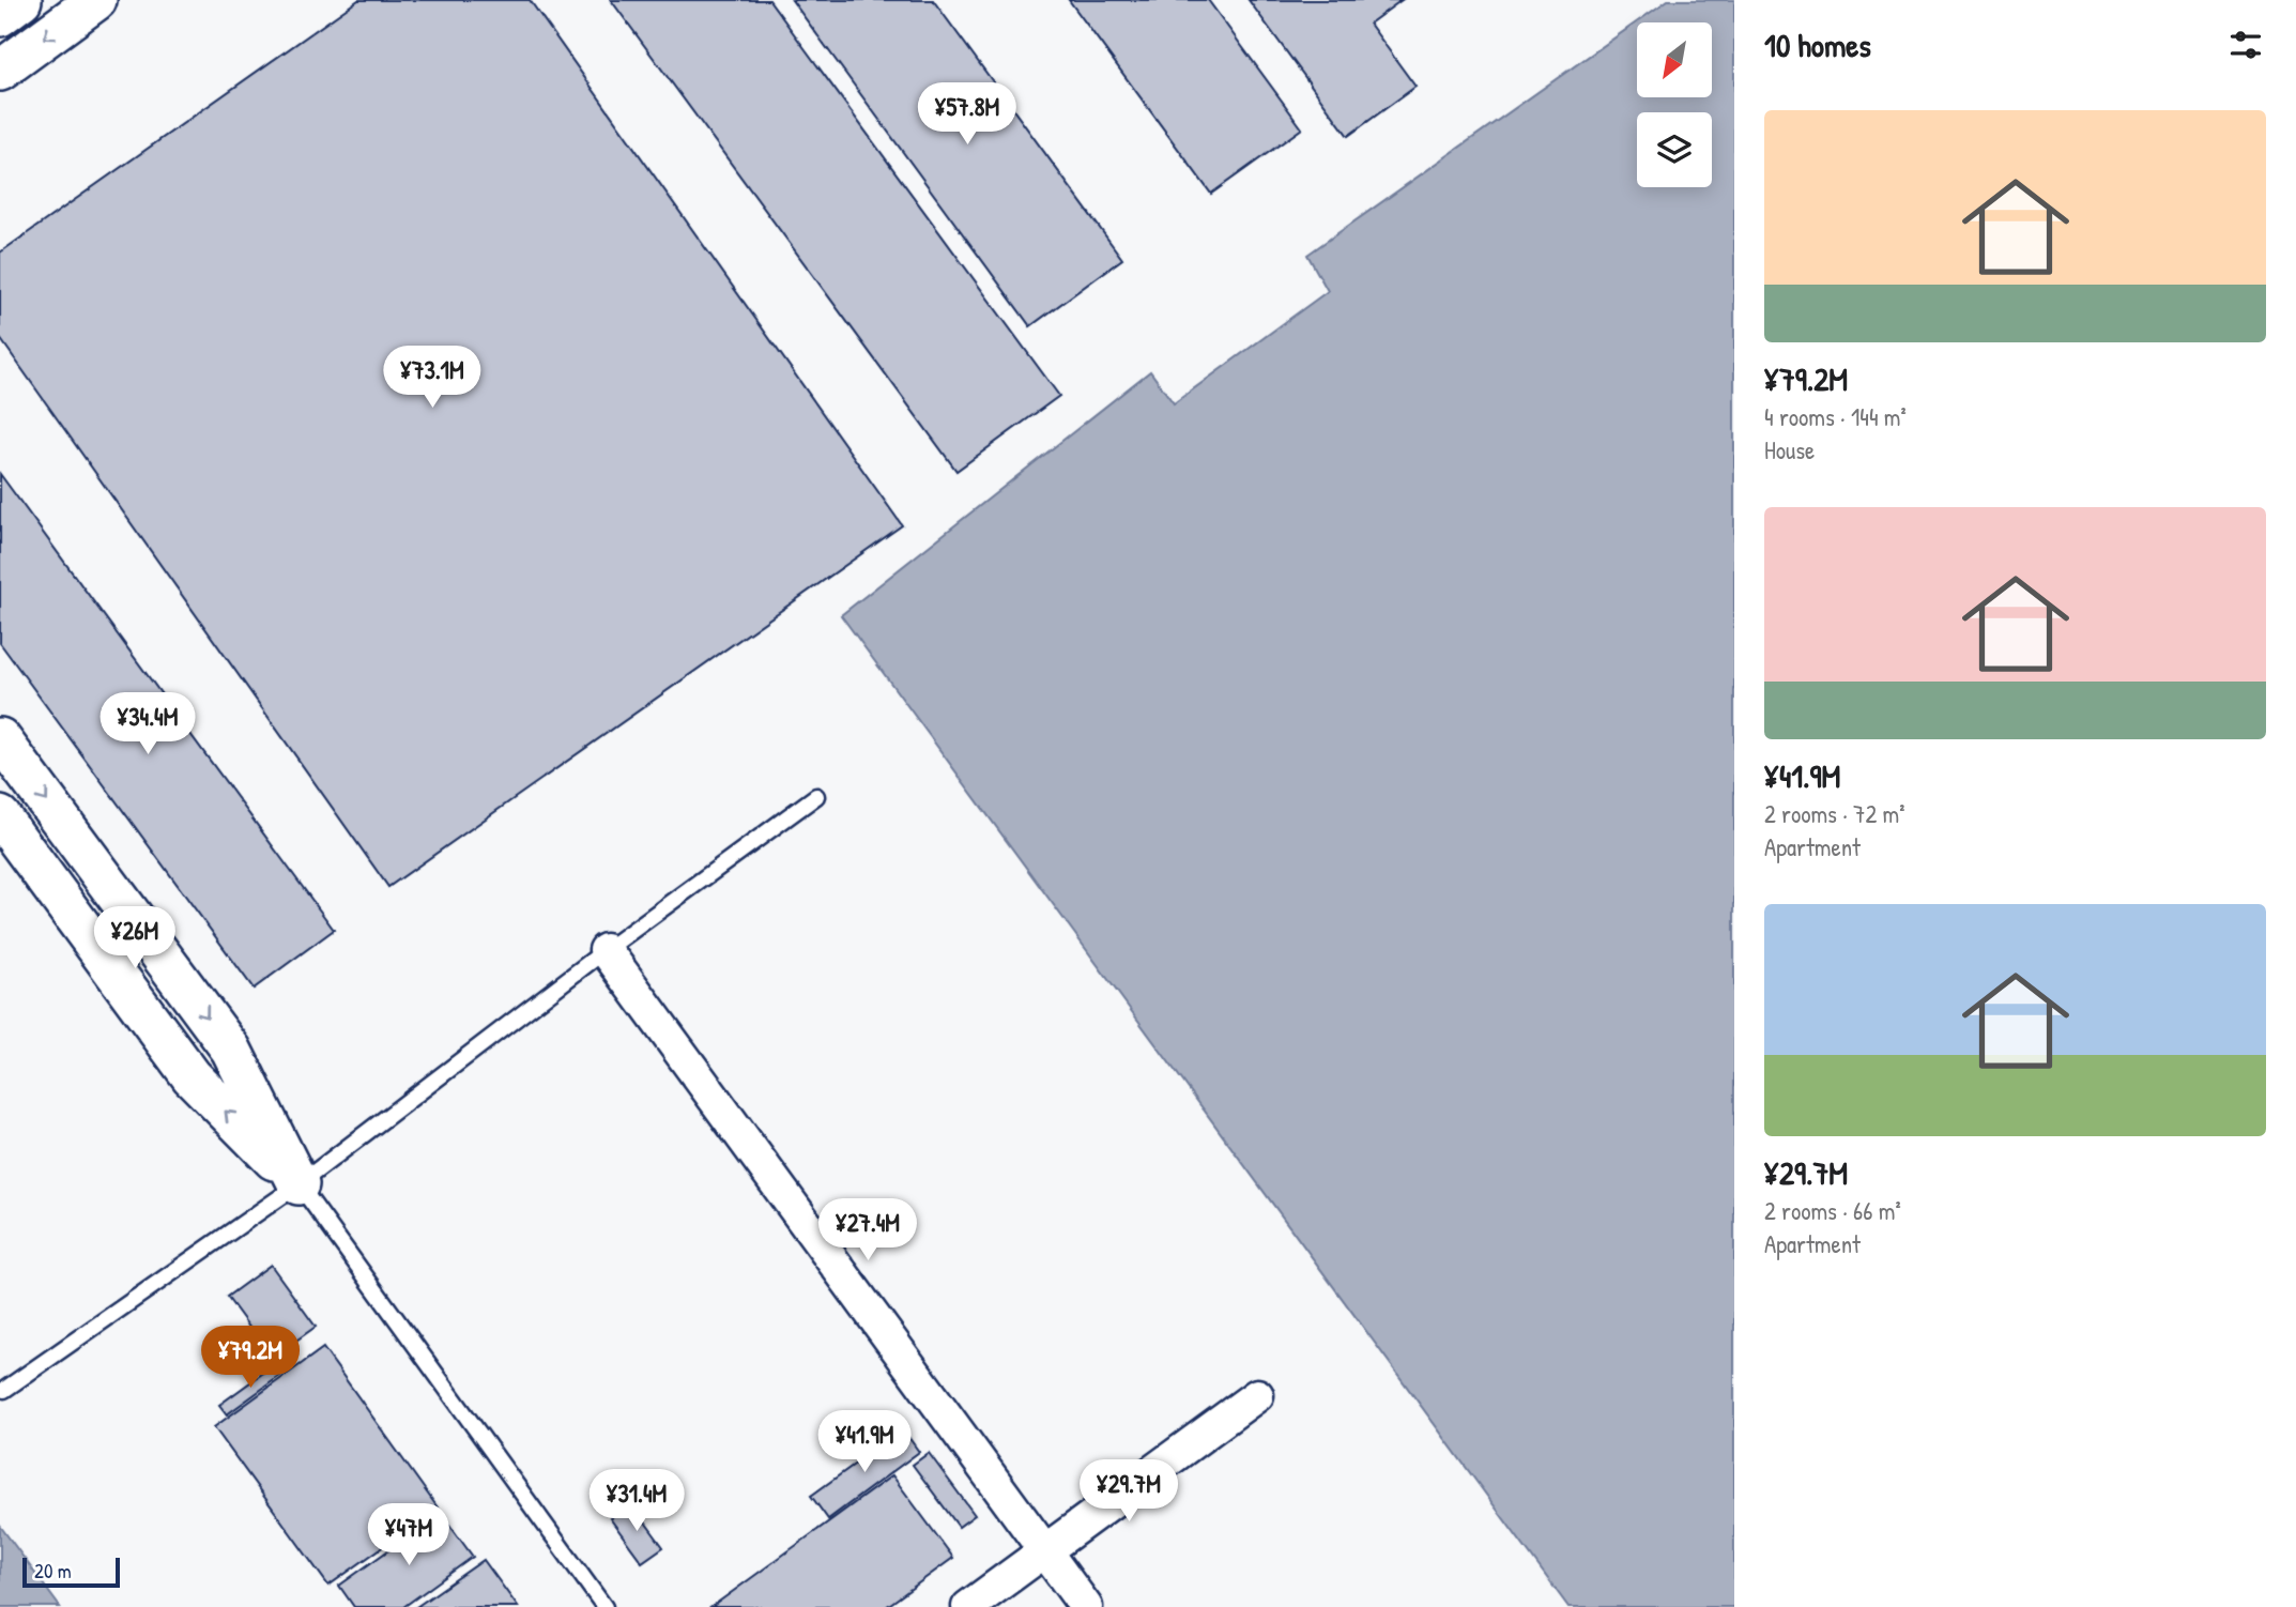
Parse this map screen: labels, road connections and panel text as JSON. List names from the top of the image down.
{
  "scale_bar": "20 m",
  "north": "bottom left",
  "page": {
    "heading": "10 homes",
    "price": [
      "¥57.8M",
      "¥73.1M",
      "¥34.4M",
      "¥26M",
      "¥27.4M",
      "¥79.2M",
      "¥41.9M",
      "¥29.7M",
      "¥31.4M",
      "¥47M"
    ],
    "list": [
      {
        "name": "¥79.2M",
        "note": "4 rooms · 144 m² · House"
      },
      {
        "name": "¥41.9M",
        "note": "2 rooms · 72 m² · Apartment"
      },
      {
        "name": "¥29.7M",
        "note": "2 rooms · 66 m² · Apartment"
      }
    ],
    "scale": "20 m"
  }
}
